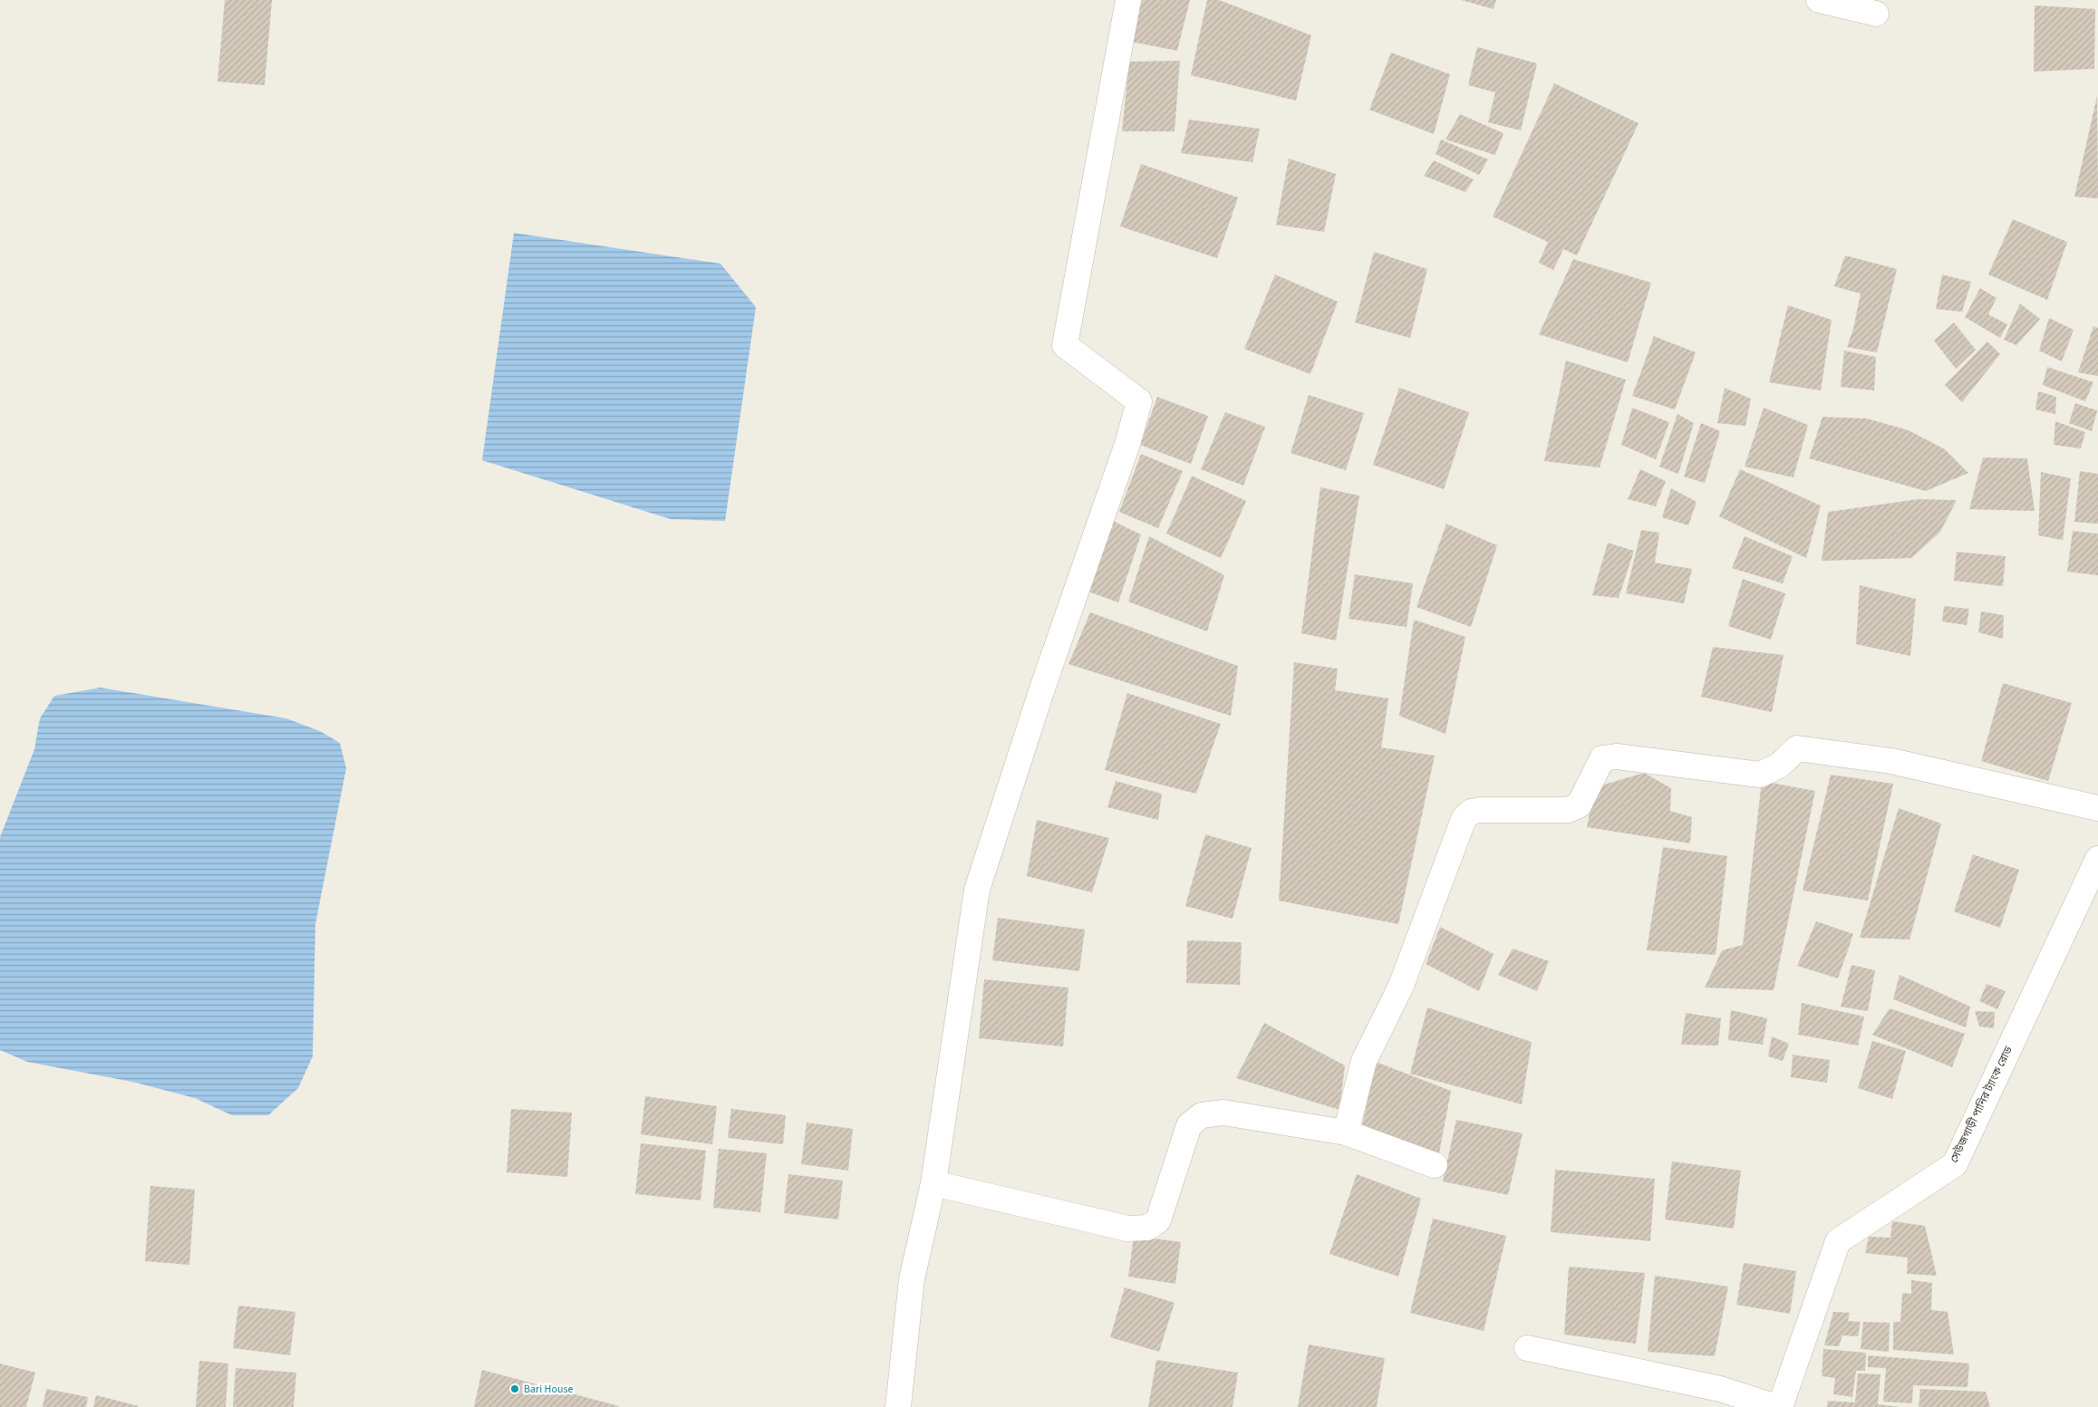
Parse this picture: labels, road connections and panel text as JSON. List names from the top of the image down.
{
  "streets": {
    "street": ["সেউজগাড়ী পানির ট্যাংক রোড"]
  },
  "places": ["Bari House"]
}
